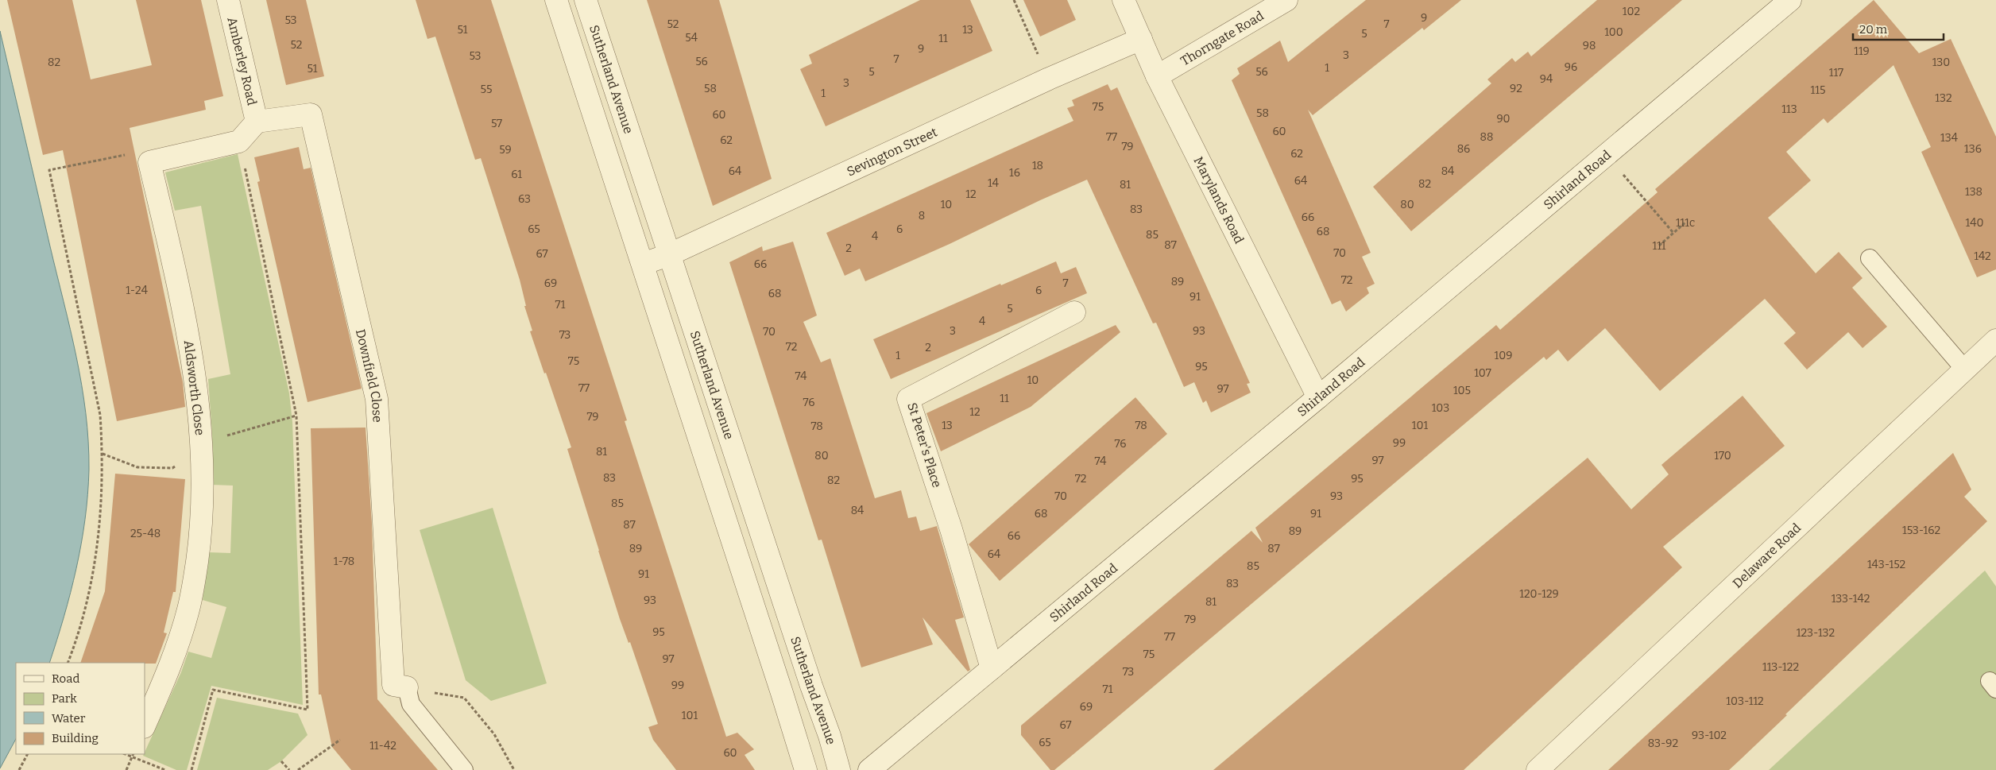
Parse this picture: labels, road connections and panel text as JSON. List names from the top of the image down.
{
  "streets": {
    "street": [
      "Thorngate Road",
      "Amberley Road",
      "Sutherland Avenue",
      "Sevington Street",
      "Shirland Road",
      "Marylands Road",
      "Downfield Close",
      "Aldsworth Close",
      "St Peter's Place",
      "Delaware Road"
    ]
  },
  "crossings": [
    ["Thorngate Road", "Marylands Road"],
    ["Amberley Road", "Downfield Close"],
    ["Sutherland Avenue", "Sevington Street"],
    ["Sevington Street", "Marylands Road"],
    ["Shirland Road", "Marylands Road"],
    ["Shirland Road", "St Peter's Place"]
  ],
  "house_numbers": [
    "102",
    "9",
    "53",
    "52",
    "7",
    "51",
    "13",
    "100",
    "5",
    "54",
    "11",
    "52",
    "98",
    "9",
    "119",
    "3",
    "53",
    "7",
    "56",
    "82",
    "130",
    "96",
    "1",
    "51",
    "5",
    "56",
    "117",
    "94",
    "3",
    "58",
    "92",
    "55",
    "115",
    "1",
    "132",
    "75",
    "113",
    "58",
    "60",
    "90",
    "57",
    "60",
    "77",
    "88",
    "134",
    "62",
    "79",
    "86",
    "136",
    "59",
    "62",
    "18",
    "64",
    "84",
    "16",
    "61",
    "64",
    "14",
    "82",
    "81",
    "138",
    "12",
    "63",
    "10",
    "80",
    "83",
    "8",
    "66",
    "111c",
    "140",
    "65",
    "6",
    "68",
    "85",
    "4",
    "87",
    "111",
    "2",
    "70",
    "67",
    "142",
    "66",
    "72",
    "89",
    "69",
    "7",
    "1-24",
    "6",
    "68",
    "91",
    "71",
    "5",
    "4",
    "3",
    "93",
    "70",
    "73",
    "72",
    "2",
    "1",
    "109",
    "75",
    "95",
    "107",
    "74",
    "10",
    "77",
    "97",
    "105",
    "11",
    "76",
    "103",
    "12",
    "79",
    "13",
    "78",
    "101",
    "78",
    "99",
    "76",
    "81",
    "80",
    "170",
    "97",
    "74",
    "83",
    "72",
    "95",
    "82",
    "70",
    "93",
    "85",
    "84",
    "68",
    "91",
    "87",
    "153-162",
    "89",
    "25-48",
    "66",
    "89",
    "87",
    "64",
    "1-78",
    "143-152",
    "85",
    "91",
    "83",
    "120-129",
    "133-142",
    "93",
    "81",
    "79",
    "95",
    "123-132",
    "77",
    "75",
    "97",
    "113-122",
    "73",
    "99",
    "71",
    "103-112",
    "69",
    "101",
    "67",
    "93-102",
    "65",
    "83-92",
    "11-42",
    "60"
  ],
  "legend": [
    "Road",
    "Park",
    "Water",
    "Building"
  ],
  "scale_bar": "20 m"
}
